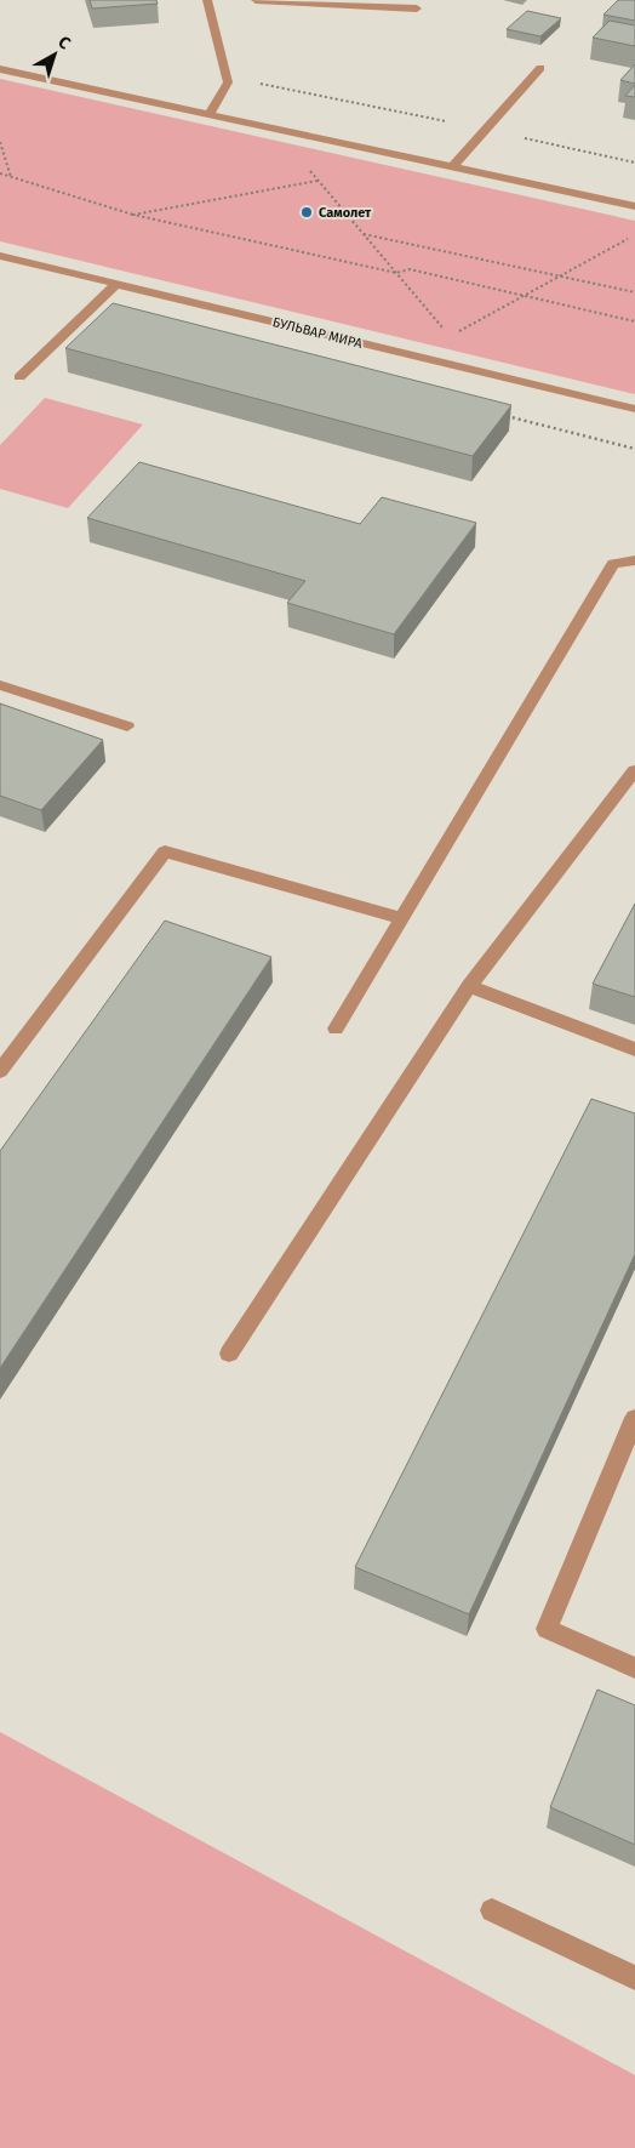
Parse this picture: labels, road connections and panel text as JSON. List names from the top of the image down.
{
  "streets": {
    "street": ["БУЛЬВАР МИРА"]
  },
  "places": ["Самолет"],
  "north": "top right"
}
